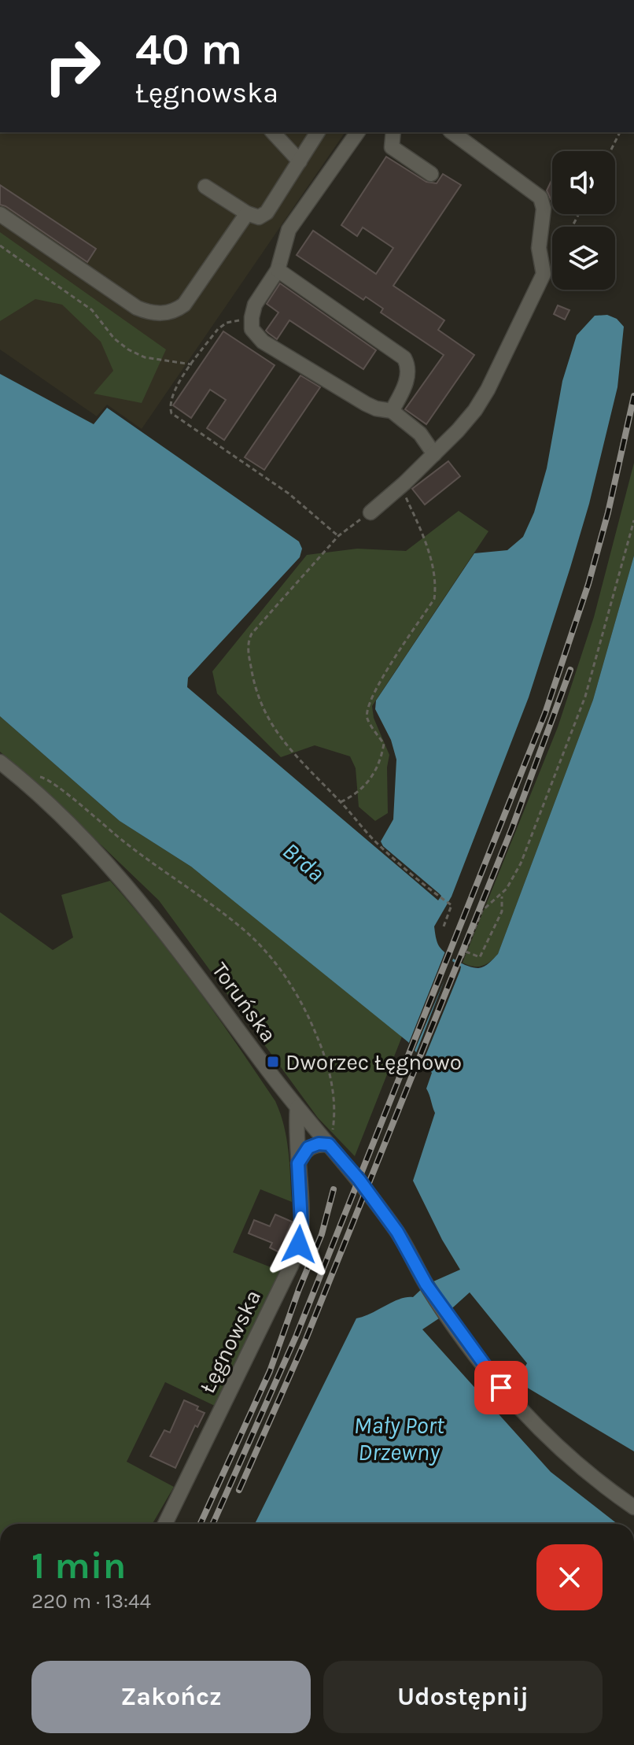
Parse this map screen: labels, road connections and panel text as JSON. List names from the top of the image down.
{
  "streets": {
    "street": ["Toruńska", "Łęgnowska"]
  },
  "crossings": [
    ["Toruńska", "Łęgnowska"]
  ],
  "water": ["Brda", "Mały Port Drzewny"],
  "places": {
    "transit": ["Dworzec Łęgnowo"]
  },
  "page": {
    "turn": ["40 m", "Łęgnowska"],
    "heading": ["1 min", "220 m · 13:44"],
    "buttons": ["Zakończ", "Udostępnij"]
  }
}
